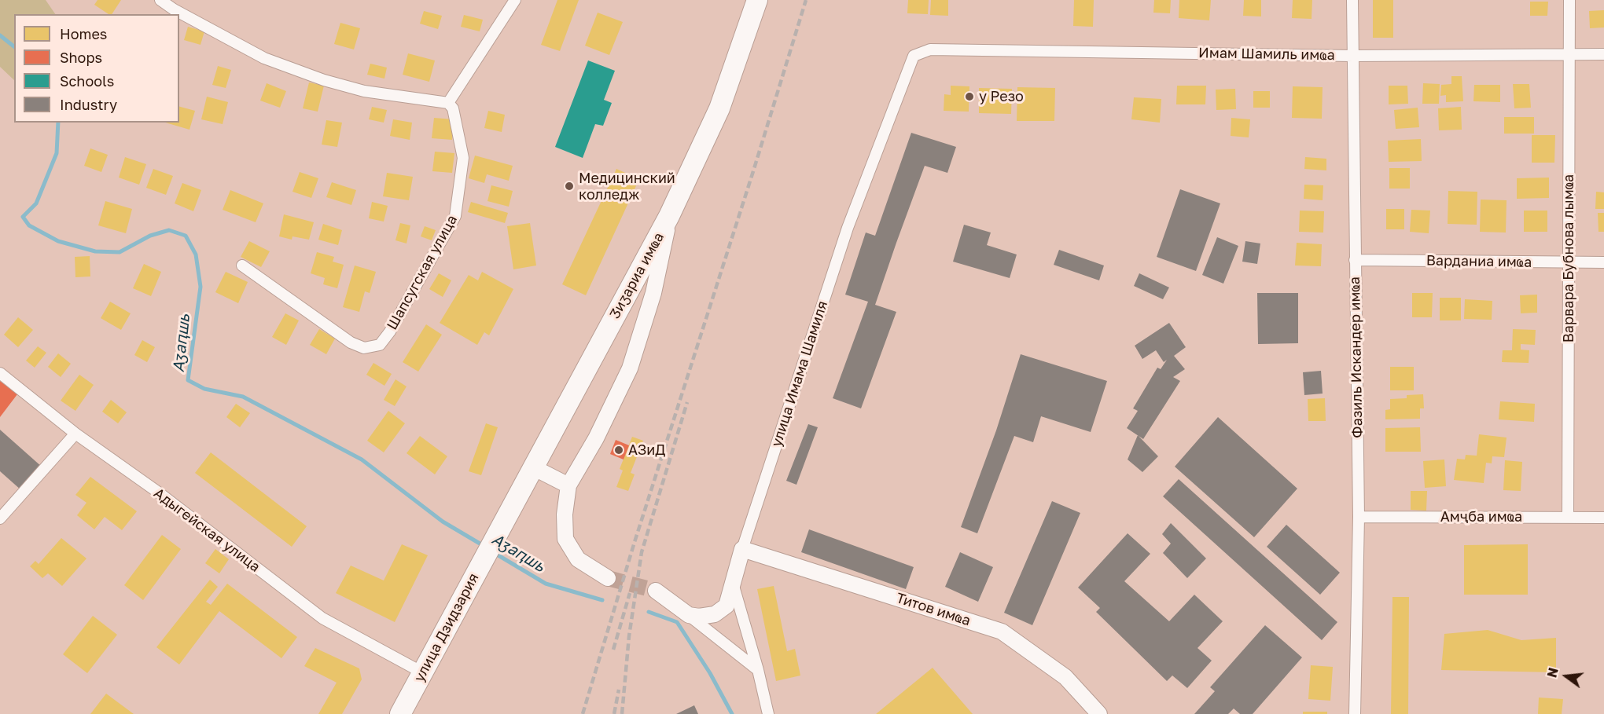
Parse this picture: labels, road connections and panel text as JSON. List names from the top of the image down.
{
  "streets": {
    "highway": ["Ӡиӡариа имҩа", "улица Дзидзария"],
    "street": [
      "Имам Шамиль имҩа",
      "Варвара Бубнова лымҩа",
      "Варданиа имҩа",
      "Шапсугская улица",
      "Фазиль Искандер имҩа",
      "улица Имама Шамиля",
      "Амҷба имҩа",
      "Адыгейская улица",
      "Титов имҩа"
    ]
  },
  "crossings": [
    ["Имам Шамиль имҩа", "Варвара Бубнова лымҩа"],
    ["Имам Шамиль имҩа", "Фазиль Искандер имҩа"],
    ["Имам Шамиль имҩа", "улица Имама Шамиля"],
    ["Варвара Бубнова лымҩа", "Варданиа имҩа"],
    ["Варвара Бубнова лымҩа", "Амҷба имҩа"],
    ["Варданиа имҩа", "Фазиль Искандер имҩа"],
    ["Ӡиӡариа имҩа", "улица Дзидзария"],
    ["Фазиль Искандер имҩа", "Амҷба имҩа"],
    ["улица Имама Шамиля", "Титов имҩа"],
    ["Адыгейская улица", "улица Дзидзария"]
  ],
  "water": ["Аӡаԥшь"],
  "places": ["у Резо", "Медицинский колледж", "АЗиД"],
  "legend": [
    "Homes",
    "Shops",
    "Schools",
    "Industry"
  ],
  "north": "left"
}
